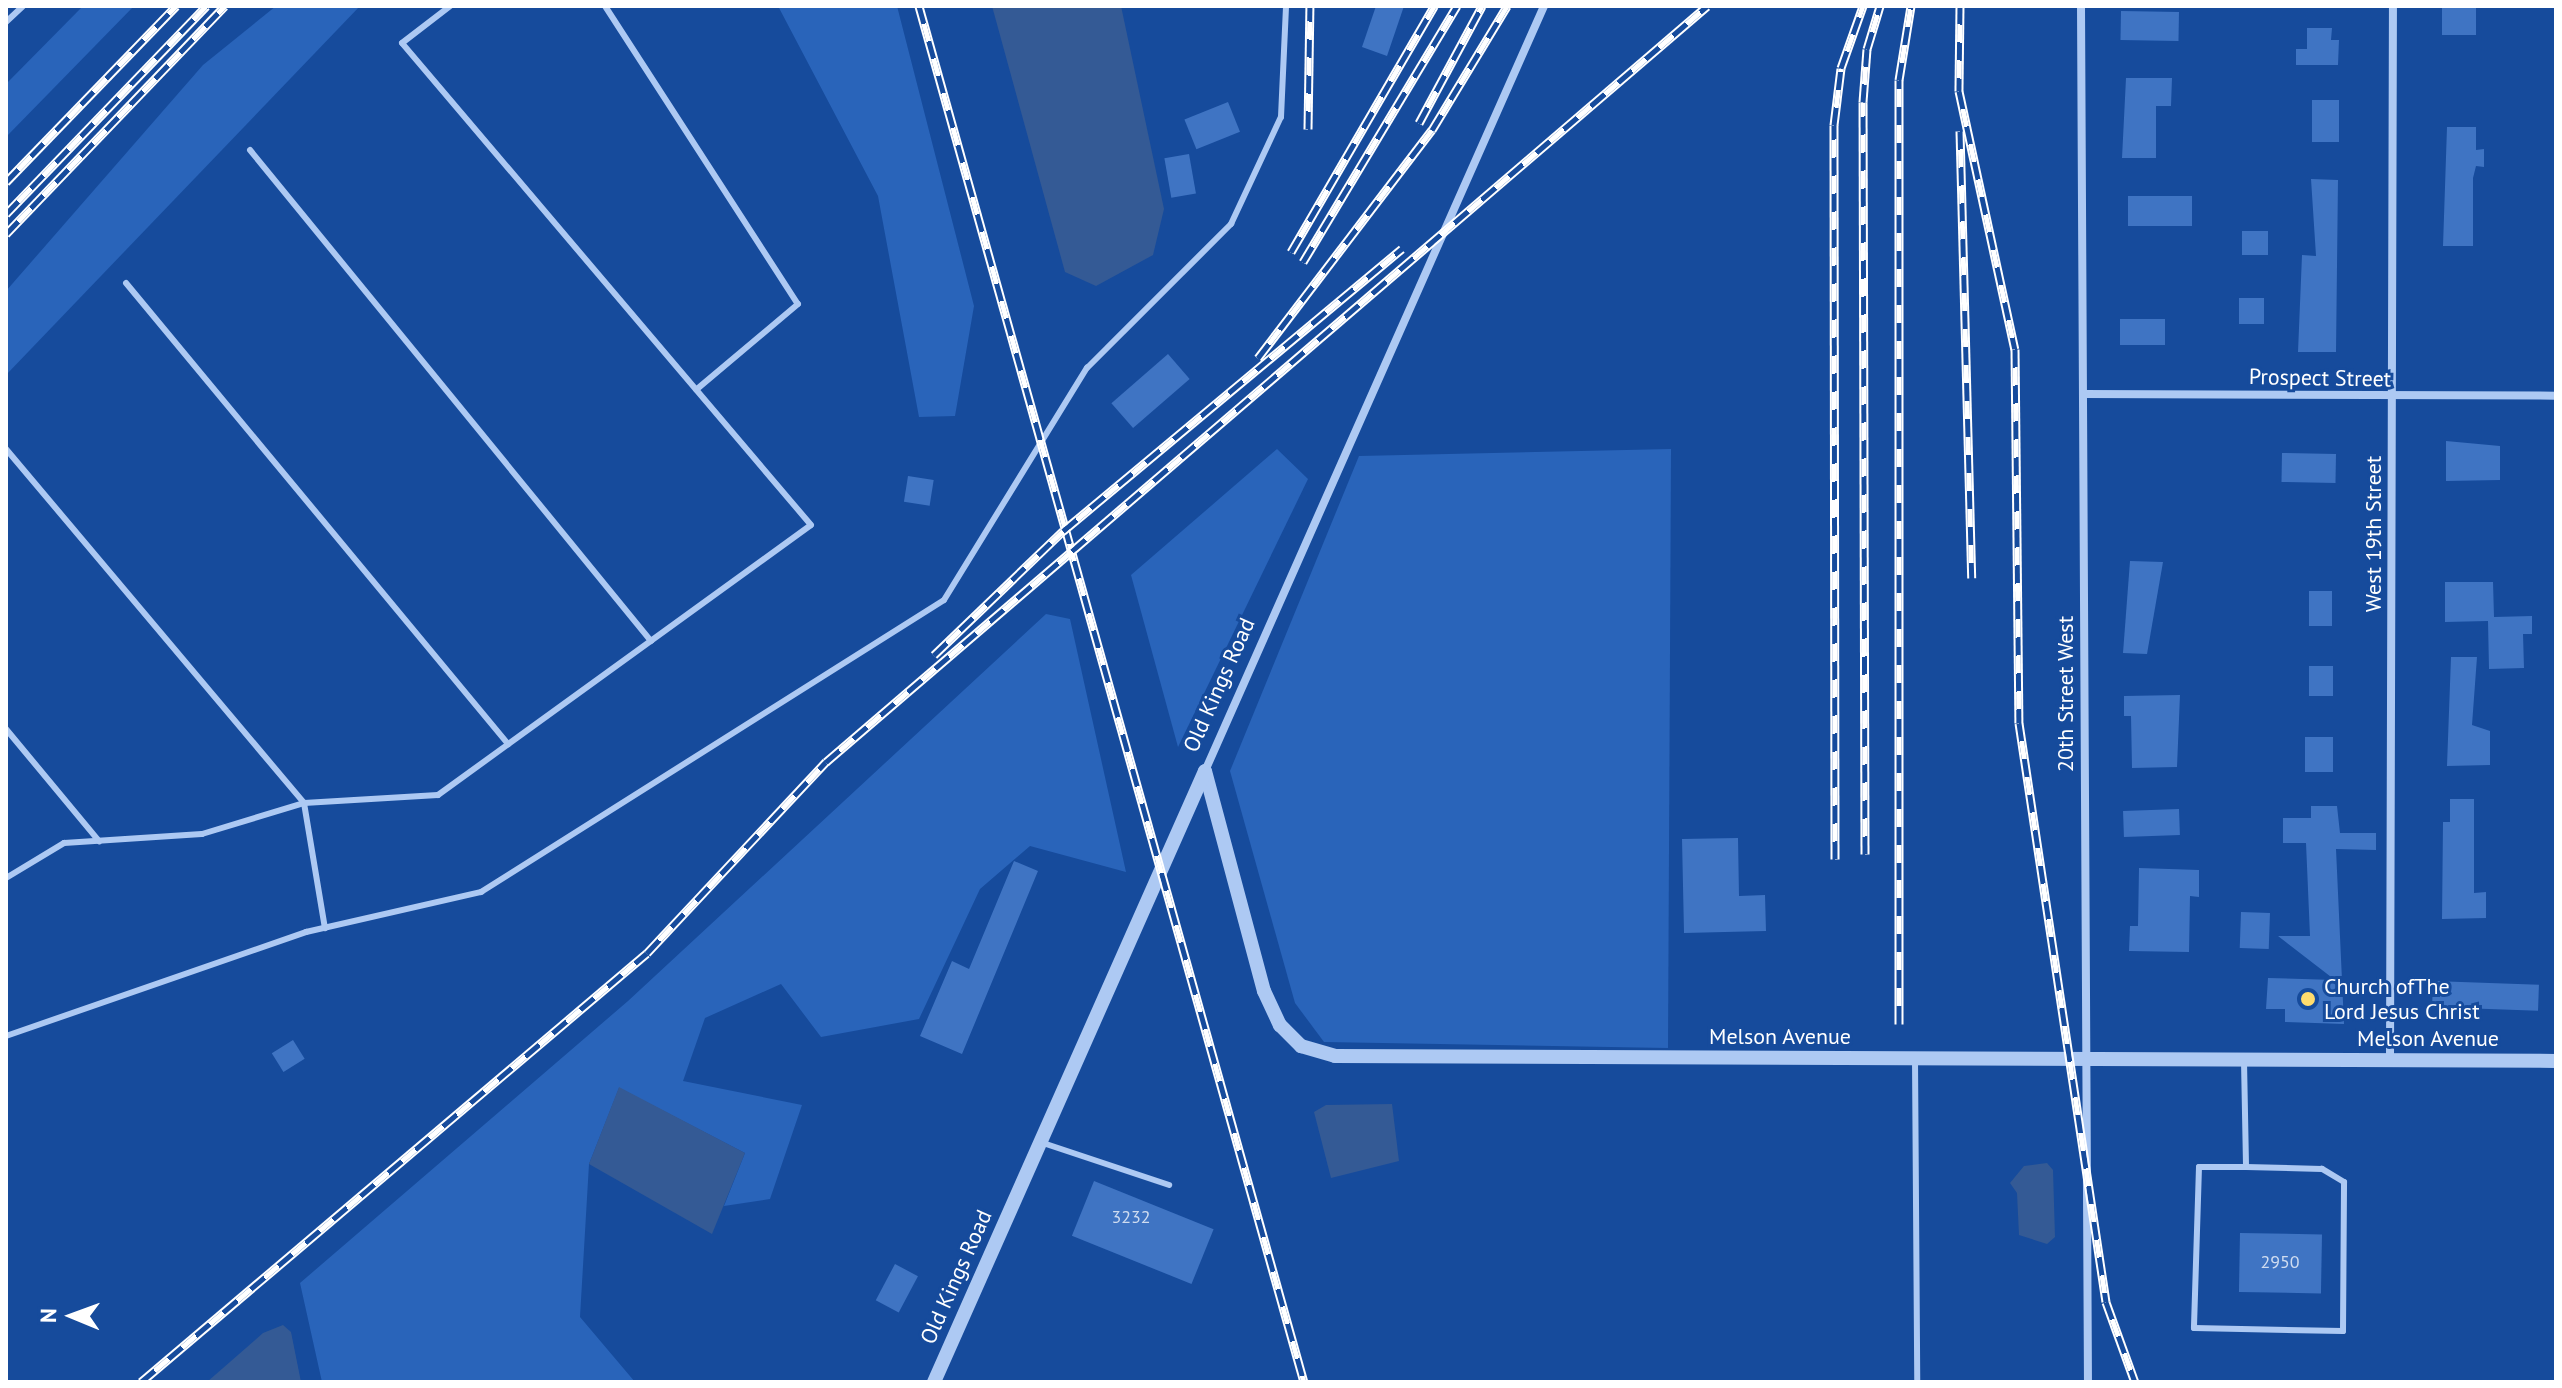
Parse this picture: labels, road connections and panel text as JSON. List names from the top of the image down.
{
  "streets": {
    "street": [
      "Prospect Street",
      "West 19th Street",
      "Old Kings Road",
      "20th Street West",
      "Melson Avenue"
    ]
  },
  "crossings": [
    ["Prospect Street", "West 19th Street"],
    ["Prospect Street", "20th Street West"],
    ["West 19th Street", "Melson Avenue"],
    ["Old Kings Road", "Melson Avenue"],
    ["20th Street West", "Melson Avenue"]
  ],
  "places": ["Church ofThe Lord Jesus Christ"],
  "house_numbers": ["3232", "2950"],
  "north": "left"
}
